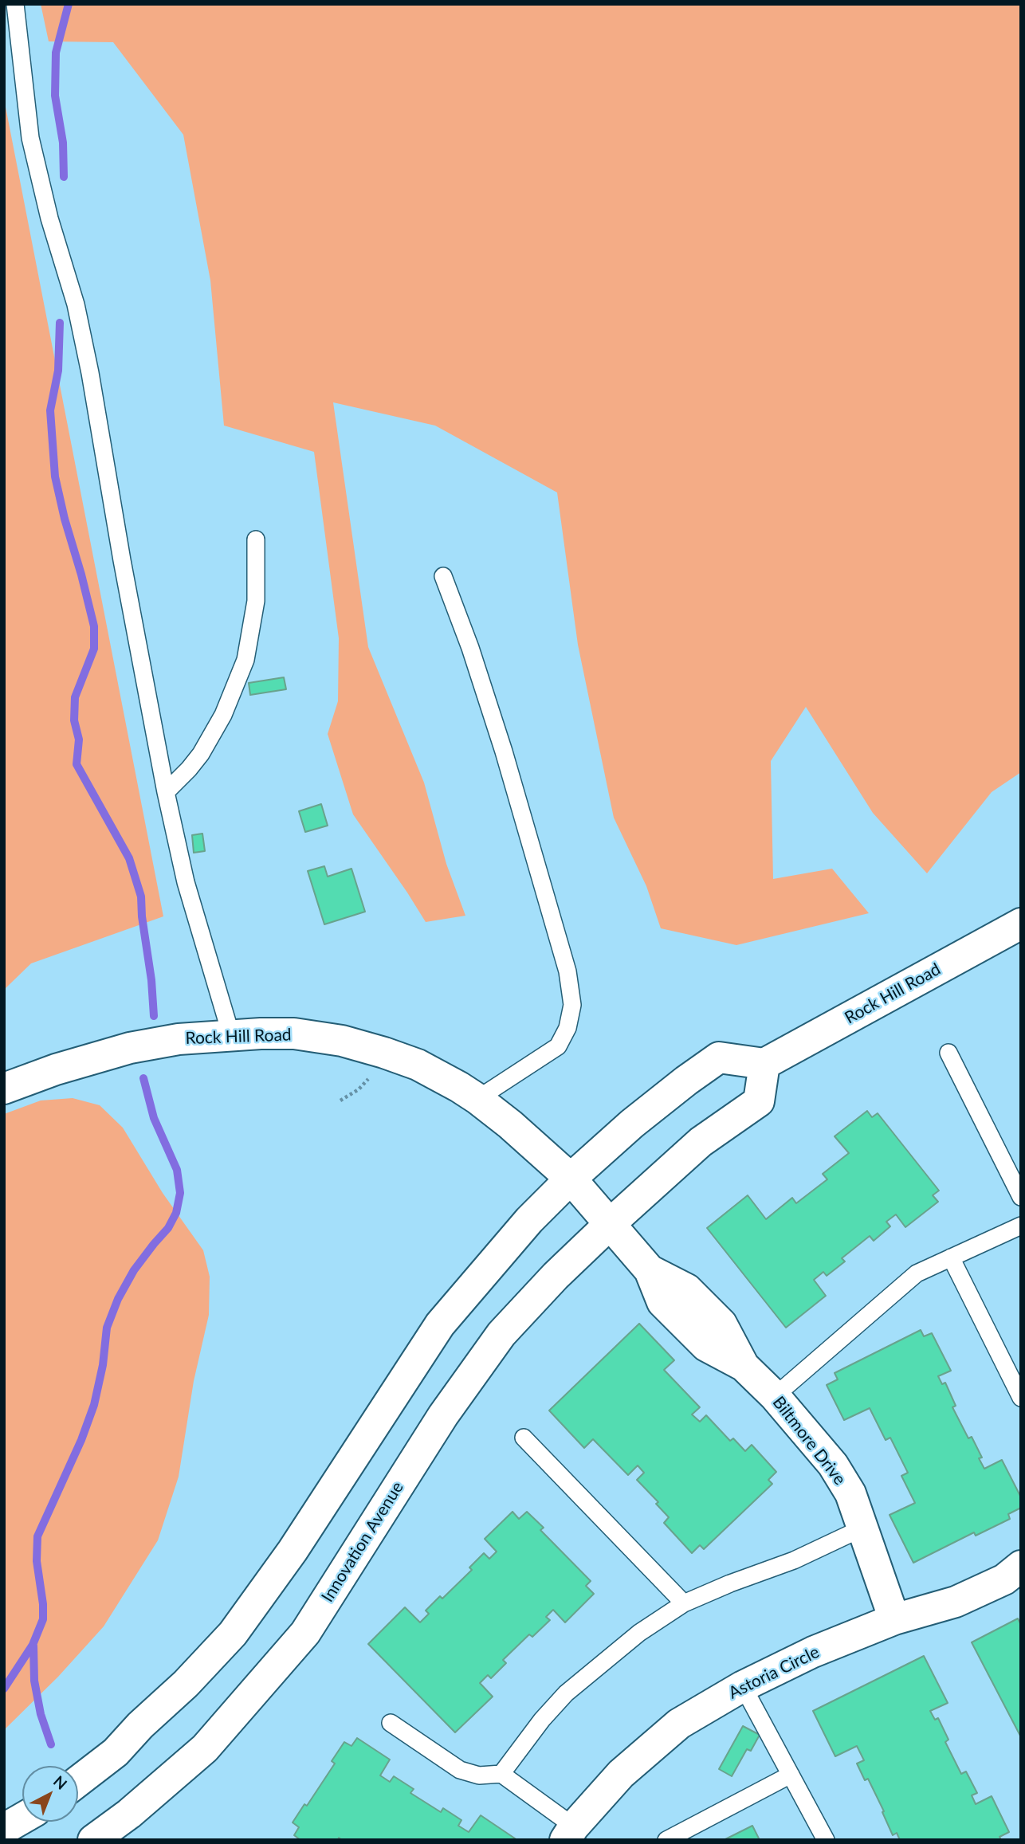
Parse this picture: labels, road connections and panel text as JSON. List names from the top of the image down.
{
  "streets": {
    "street": [
      "Rock Hill Road",
      "Biltmore Drive",
      "Innovation Avenue",
      "Astoria Circle"
    ]
  },
  "crossings": [
    ["Rock Hill Road", "Biltmore Drive"],
    ["Rock Hill Road", "Innovation Avenue"],
    ["Biltmore Drive", "Innovation Avenue"],
    ["Biltmore Drive", "Astoria Circle"]
  ],
  "north": "top right"
}
